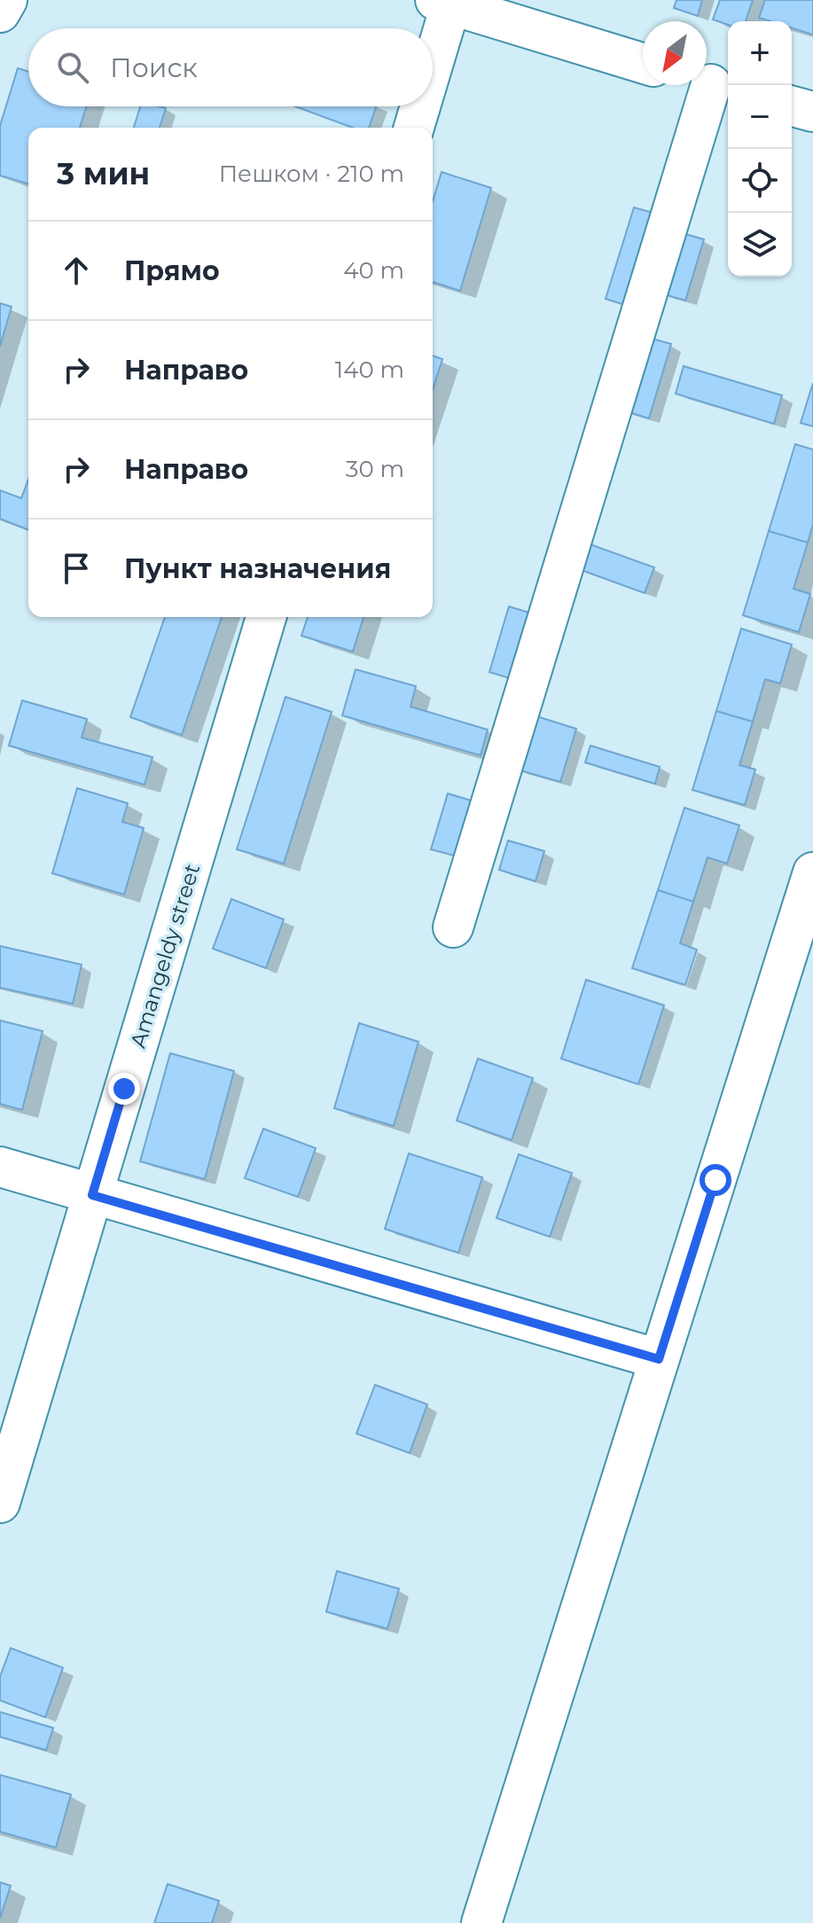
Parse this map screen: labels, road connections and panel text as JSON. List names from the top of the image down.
{
  "streets": {
    "street": ["Amangeldy street"]
  },
  "north": "bottom left",
  "page": {
    "map_buttons": ["+", "−"],
    "search": "Поиск",
    "heading": ["3 мин", "Пешком · 210 m"],
    "list": [
      ["Прямо", "40 m"],
      ["Направо", "140 m"],
      ["Направо", "30 m"],
      "Пункт назначения"
    ]
  }
}
